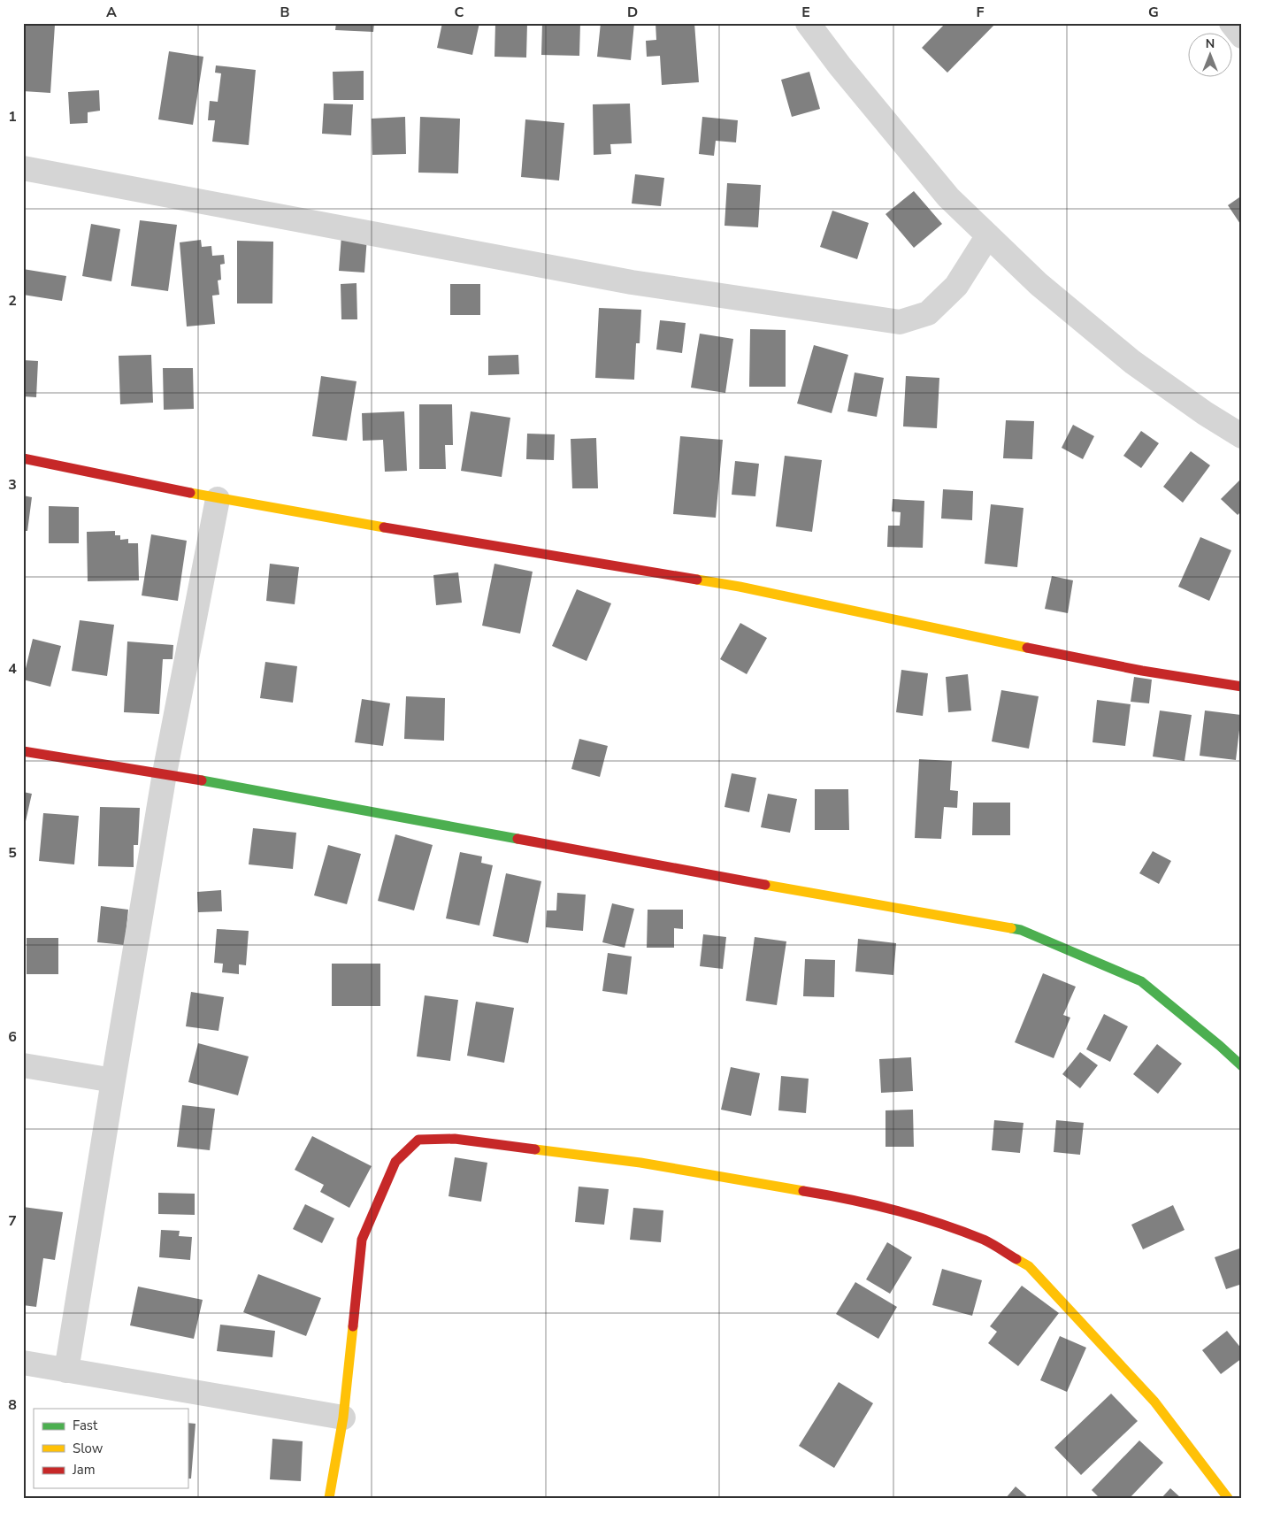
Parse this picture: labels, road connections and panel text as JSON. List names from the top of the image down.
{
  "legend": ["Fast", "Slow", "Jam"],
  "north": "top",
  "grid": {
    "columns": [
      "A",
      "B",
      "C",
      "D",
      "E",
      "F",
      "G"
    ],
    "rows": [
      "1",
      "2",
      "3",
      "4",
      "5",
      "6",
      "7",
      "8"
    ]
  }
}
